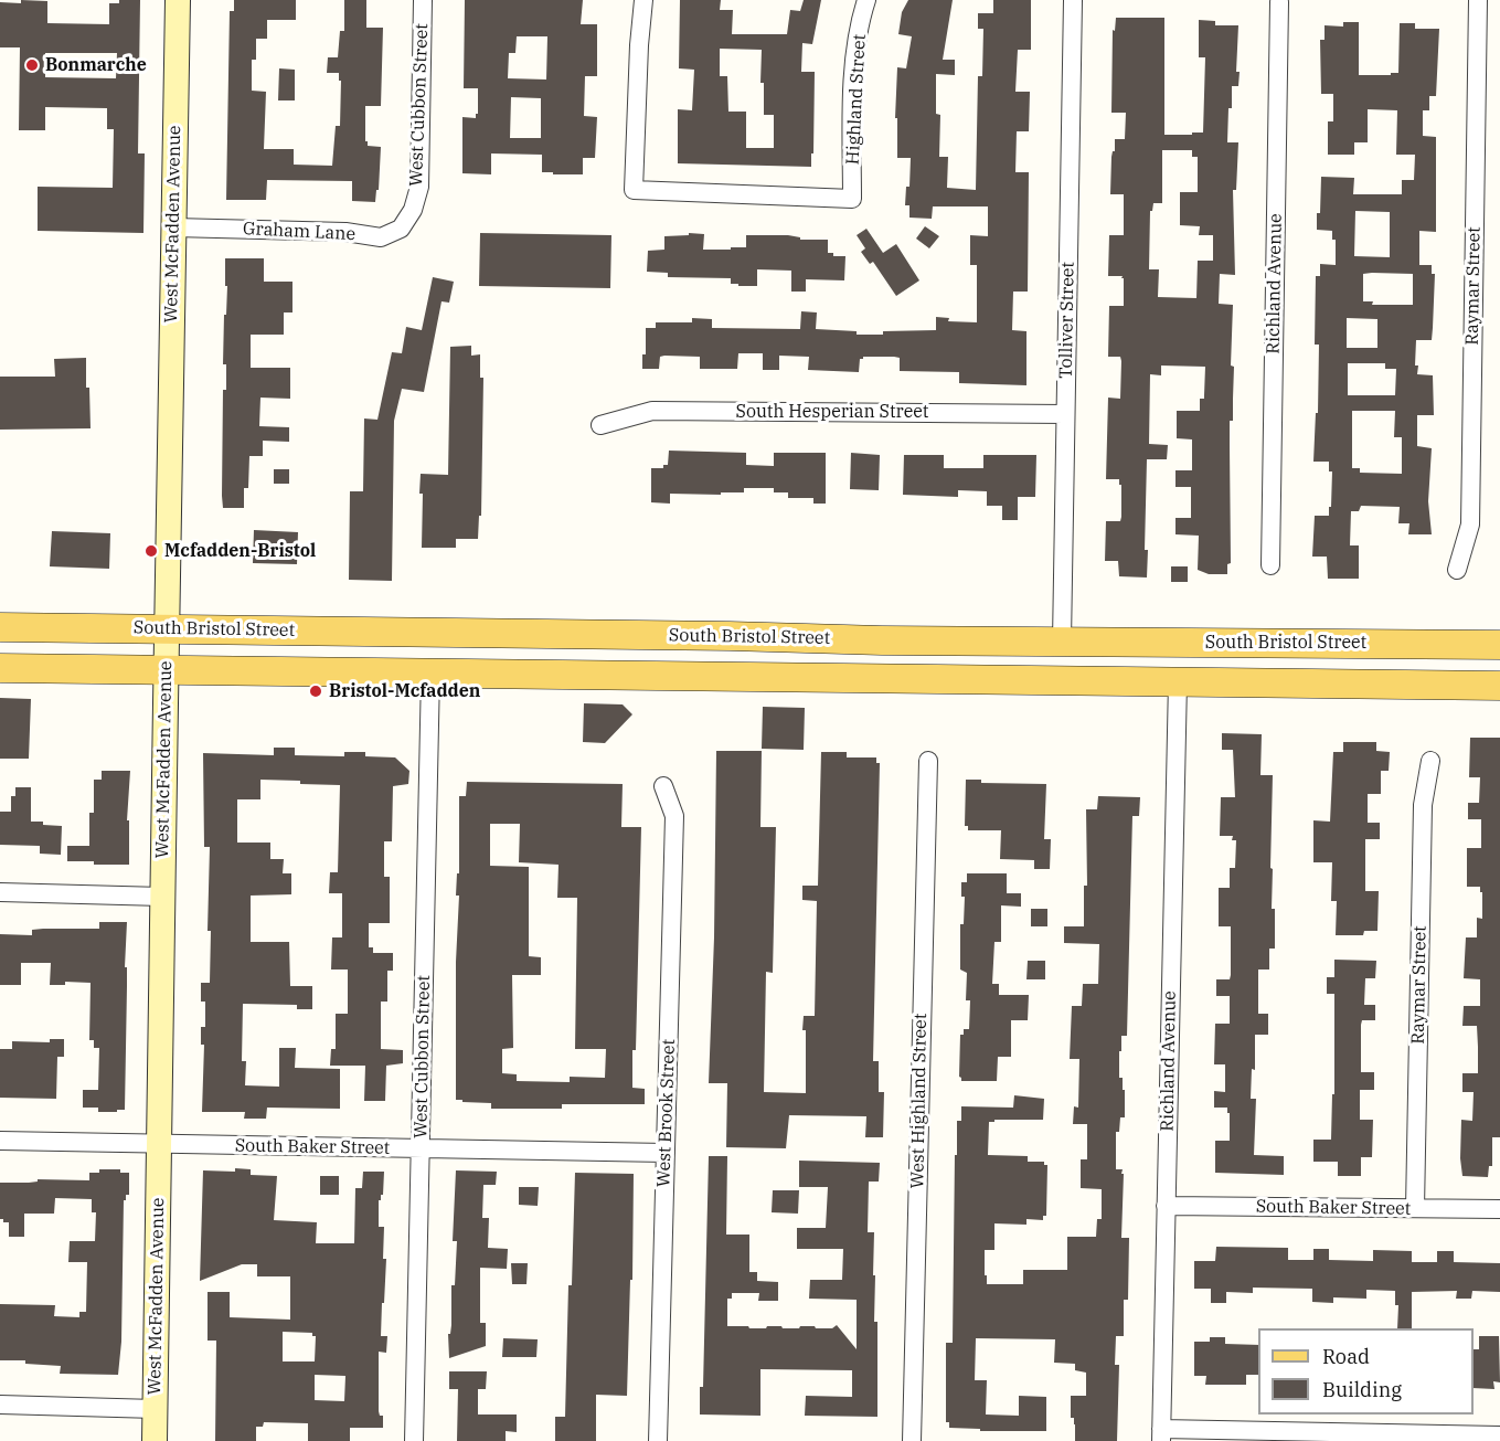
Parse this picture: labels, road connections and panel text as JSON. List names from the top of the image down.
{
  "streets": {
    "main road": ["South Bristol Street"],
    "street": [
      "Highland Street",
      "West Cubbon Street",
      "West McFadden Avenue",
      "Graham Lane",
      "Richland Avenue",
      "Raymar Street",
      "Tolliver Street",
      "South Hesperian Street",
      "West Highland Street",
      "West Brook Street",
      "South Baker Street"
    ]
  },
  "crossings": [
    ["West Cubbon Street", "Graham Lane"],
    ["West Cubbon Street", "South Baker Street"],
    ["West McFadden Avenue", "Graham Lane"],
    ["West McFadden Avenue", "South Bristol Street"],
    ["West McFadden Avenue", "South Baker Street"],
    ["Richland Avenue", "South Baker Street"],
    ["Raymar Street", "South Baker Street"],
    ["Tolliver Street", "South Hesperian Street"],
    ["Tolliver Street", "South Bristol Street"],
    ["West Brook Street", "South Baker Street"]
  ],
  "places": ["Bonmarche", "Mcfadden-Bristol", "Bristol-Mcfadden"],
  "legend": ["Road", "Building"]
}
